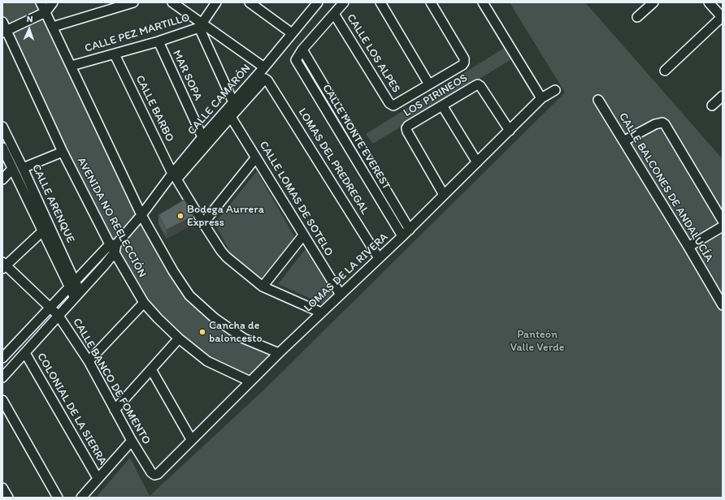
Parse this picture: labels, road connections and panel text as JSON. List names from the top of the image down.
{
  "streets": {
    "street": [
      "CALLE PEZ MARTILLO",
      "CALLE LOS ALPES",
      "MAR SOPA",
      "LOS PIRINEOS",
      "CALLE CAMARÓN",
      "CALLE BARBO",
      "CALLE MONTE EVEREST",
      "LOMAS DEL PREDREGAL",
      "CALLE BALCONES DE ANDALUCÍA",
      "CALLE LOMAS DE SOTELO",
      "CALLE ARENQUE",
      "AVENIDA NO REELECCIÓN",
      "LOMAS DE LA RIVERA",
      "CALLE BANCO DE FOMENTO",
      "COLONIAL DE LA SIERRA"
    ]
  },
  "crossings": [
    ["CALLE PEZ MARTILLO", "MAR SOPA"],
    ["CALLE PEZ MARTILLO", "CALLE BARBO"],
    ["CALLE LOS ALPES", "CALLE MONTE EVEREST"],
    ["MAR SOPA", "CALLE CAMARÓN"],
    ["LOS PIRINEOS", "LOMAS DE LA RIVERA"],
    ["CALLE CAMARÓN", "CALLE BARBO"],
    ["CALLE CAMARÓN", "AVENIDA NO REELECCIÓN"],
    ["CALLE BARBO", "LOMAS DE LA RIVERA"],
    ["CALLE MONTE EVEREST", "LOMAS DE LA RIVERA"],
    ["LOMAS DEL PREDREGAL", "CALLE LOMAS DE SOTELO"],
    ["LOMAS DEL PREDREGAL", "LOMAS DE LA RIVERA"],
    ["CALLE LOMAS DE SOTELO", "LOMAS DE LA RIVERA"],
    ["AVENIDA NO REELECCIÓN", "LOMAS DE LA RIVERA"],
    ["LOMAS DE LA RIVERA", "CALLE BANCO DE FOMENTO"]
  ],
  "parks": ["Panteón Valle Verde"],
  "places": ["Bodega Aurrera Express", "Cancha de baloncesto"],
  "north": "top"
}
